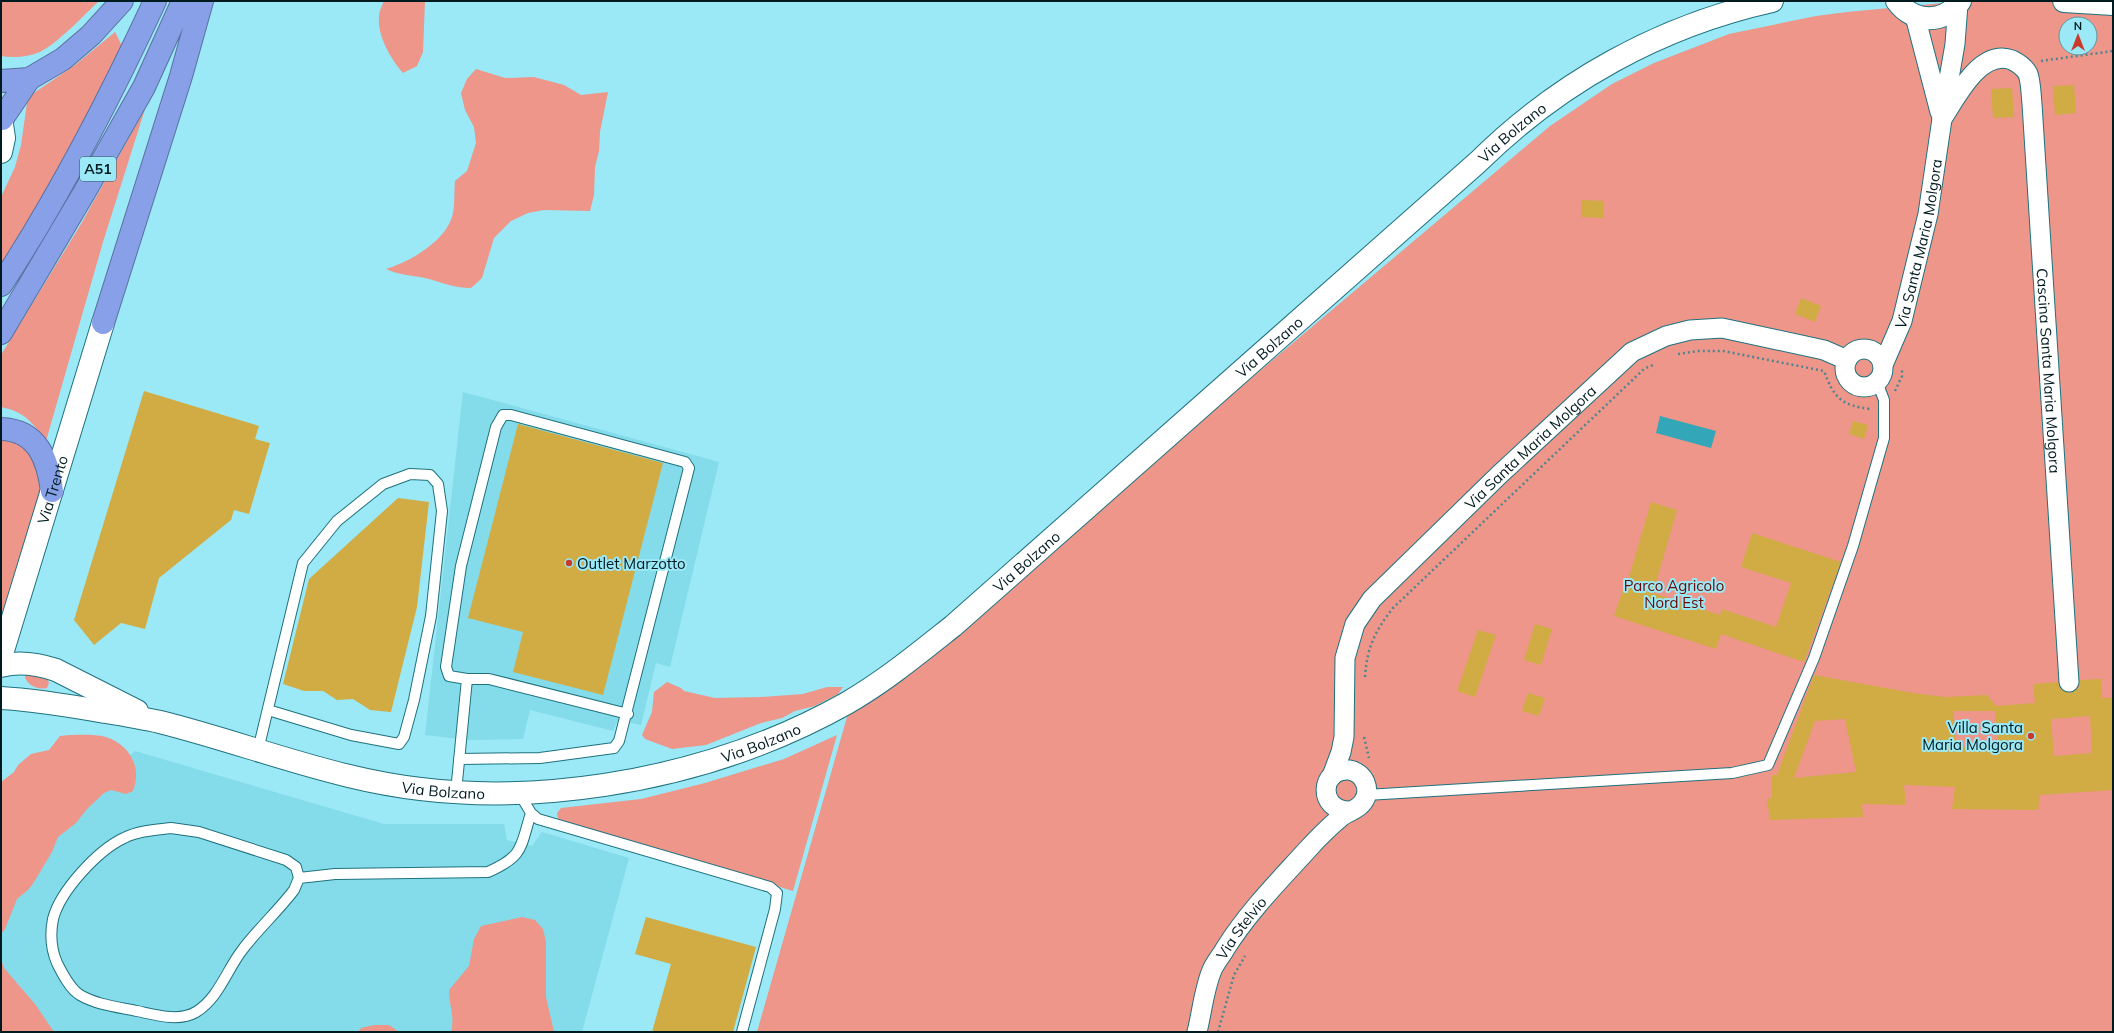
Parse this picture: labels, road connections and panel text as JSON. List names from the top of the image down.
{
  "streets": {
    "highway": ["A51"],
    "street": [
      "Via Bolzano",
      "Via Santa Maria Molgora",
      "Cascina Santa Maria Molgora",
      "Via Trento",
      "Via Stelvio"
    ]
  },
  "parks": ["Parco Agricolo Nord Est"],
  "places": ["Outlet Marzotto", "Villa Santa Maria Molgora"],
  "north": "top"
}
